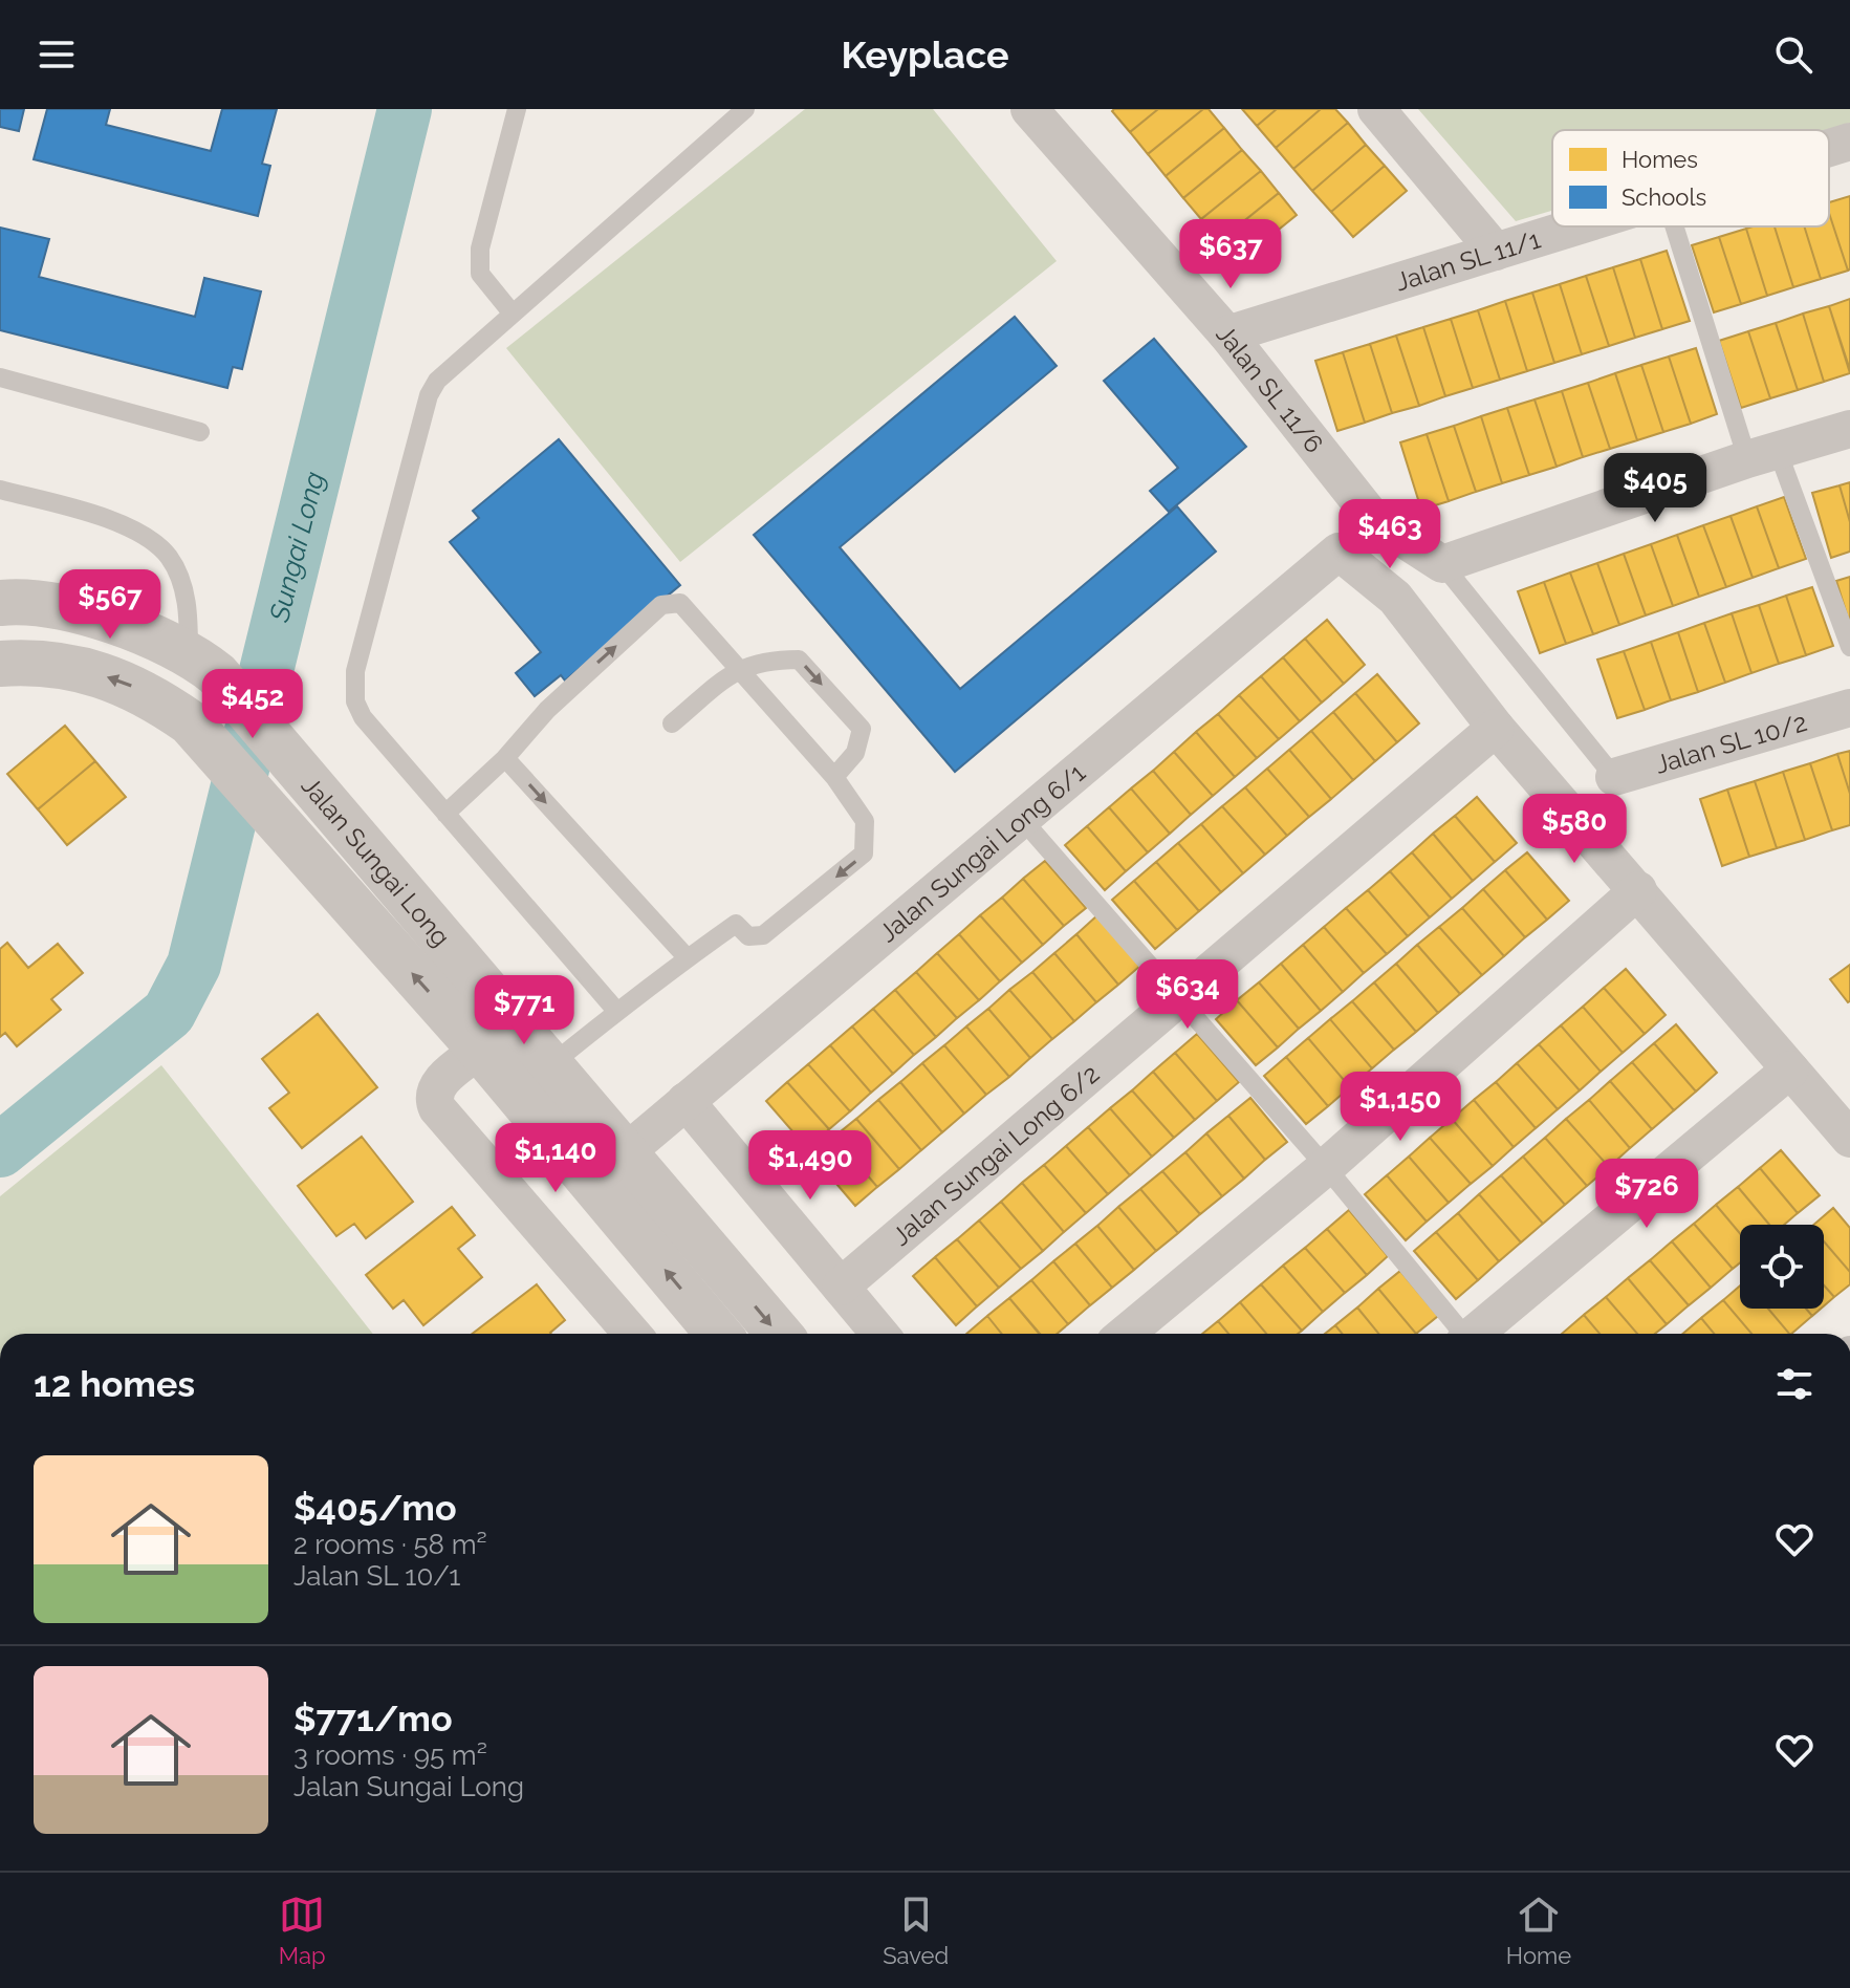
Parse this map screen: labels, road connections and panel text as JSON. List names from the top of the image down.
{
  "streets": {
    "street": [
      "Jalan SL 11/1",
      "Jalan SL 11/6",
      "Jalan SL 10/2",
      "Jalan Sungai Long 6/1",
      "Jalan Sungai Long",
      "Jalan Sungai Long 6/2"
    ]
  },
  "crossings": [
    ["Jalan SL 11/1", "Jalan SL 11/6"],
    ["Jalan Sungai Long 6/1", "Jalan Sungai Long"],
    ["Jalan Sungai Long 6/1", "Jalan Sungai Long 6/2"]
  ],
  "water": ["Sungai Long"],
  "legend": ["Homes", "Schools"],
  "page": {
    "header": "Keyplace",
    "price": [
      "$637",
      "$405",
      "$463",
      "$567",
      "$452",
      "$580",
      "$634",
      "$771",
      "$1,150",
      "$1,140",
      "$1,490",
      "$726"
    ],
    "heading": "12 homes",
    "list": [
      {
        "name": "$405/mo",
        "note": "2 rooms · 58 m² · Jalan SL 10/1"
      },
      {
        "name": "$771/mo",
        "note": "3 rooms · 95 m² · Jalan Sungai Long"
      }
    ],
    "tabs": ["Map", "Saved", "Home"]
  }
}
